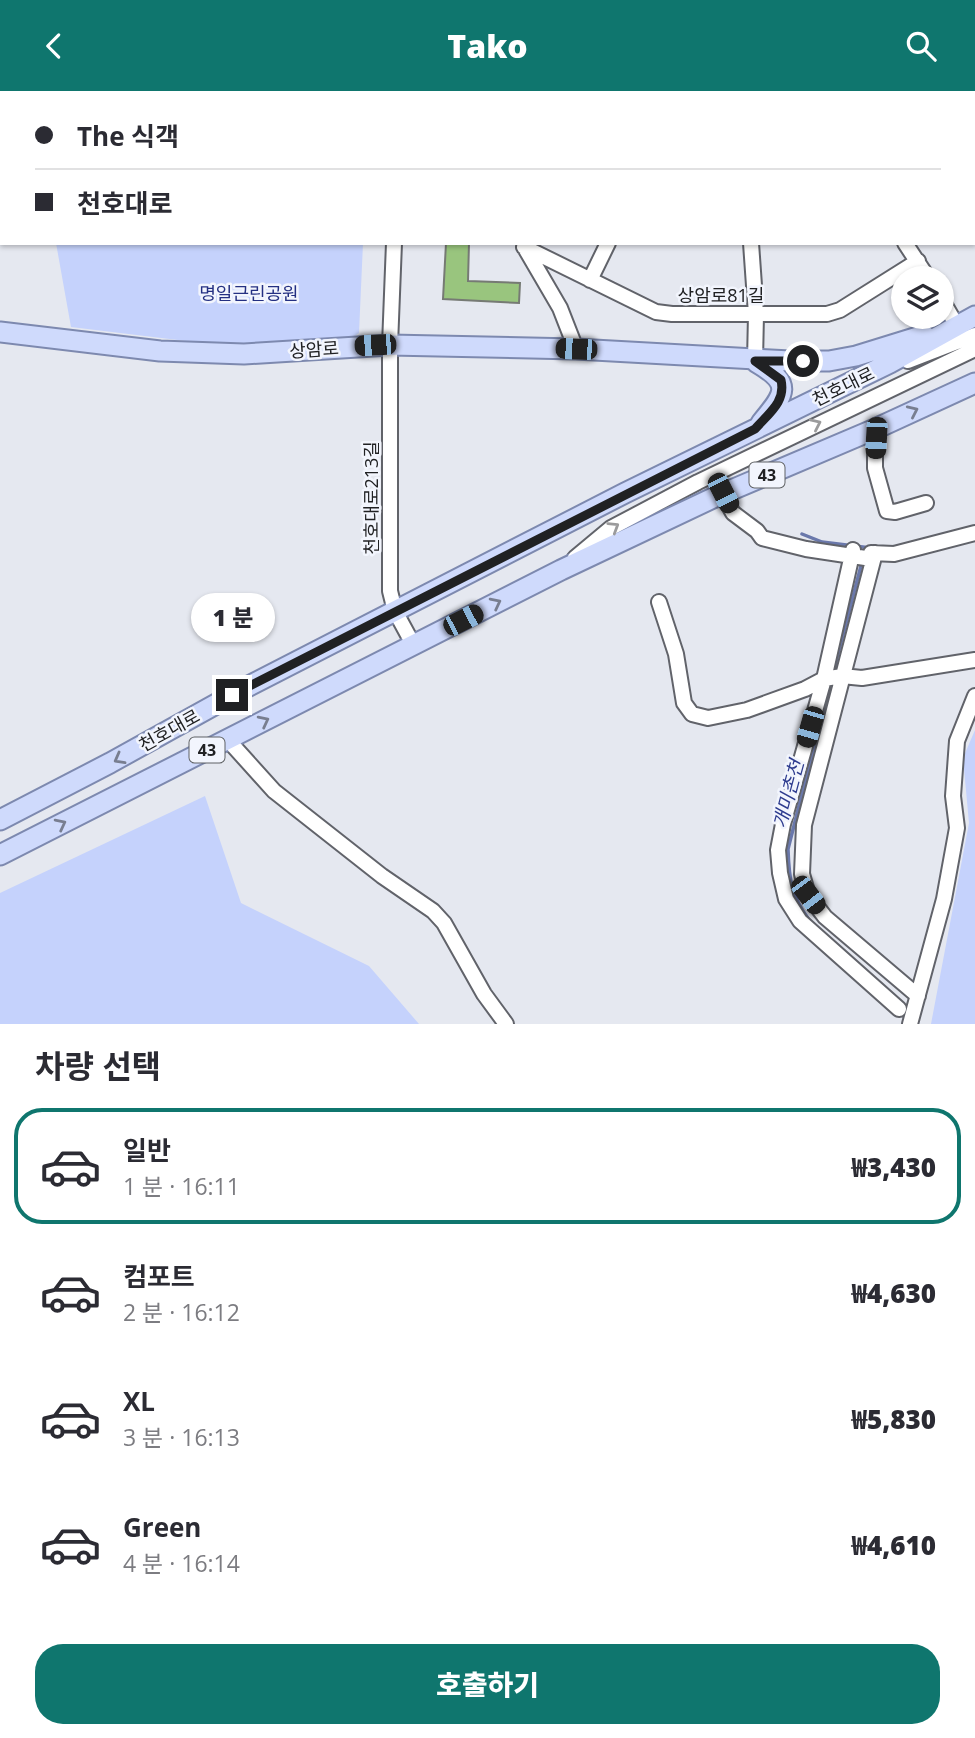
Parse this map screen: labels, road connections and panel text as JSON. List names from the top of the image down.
{
  "streets": {
    "main road": ["상암로", "천호대로", "43"],
    "street": ["상암로81길", "천호대로213길"]
  },
  "crossings": [
    ["상암로81길", "상암로"],
    ["상암로", "천호대로"],
    ["상암로", "천호대로213길"],
    ["천호대로", "천호대로213길"]
  ],
  "water": ["개미촌천"],
  "parks": ["명일근린공원"],
  "page": {
    "header": "Tako",
    "banner": ["The 식객", "천호대로"],
    "bubble": "1 분",
    "heading": "차량 선택",
    "list": [
      {
        "name": "일반",
        "note": "1 분 · 16:11",
        "value": "₩3,430"
      },
      {
        "name": "컴포트",
        "note": "2 분 · 16:12",
        "value": "₩4,630"
      },
      {
        "name": "XL",
        "note": "3 분 · 16:13",
        "value": "₩5,830"
      },
      {
        "name": "Green",
        "note": "4 분 · 16:14",
        "value": "₩4,610"
      }
    ],
    "buttons": "호출하기"
  }
}
